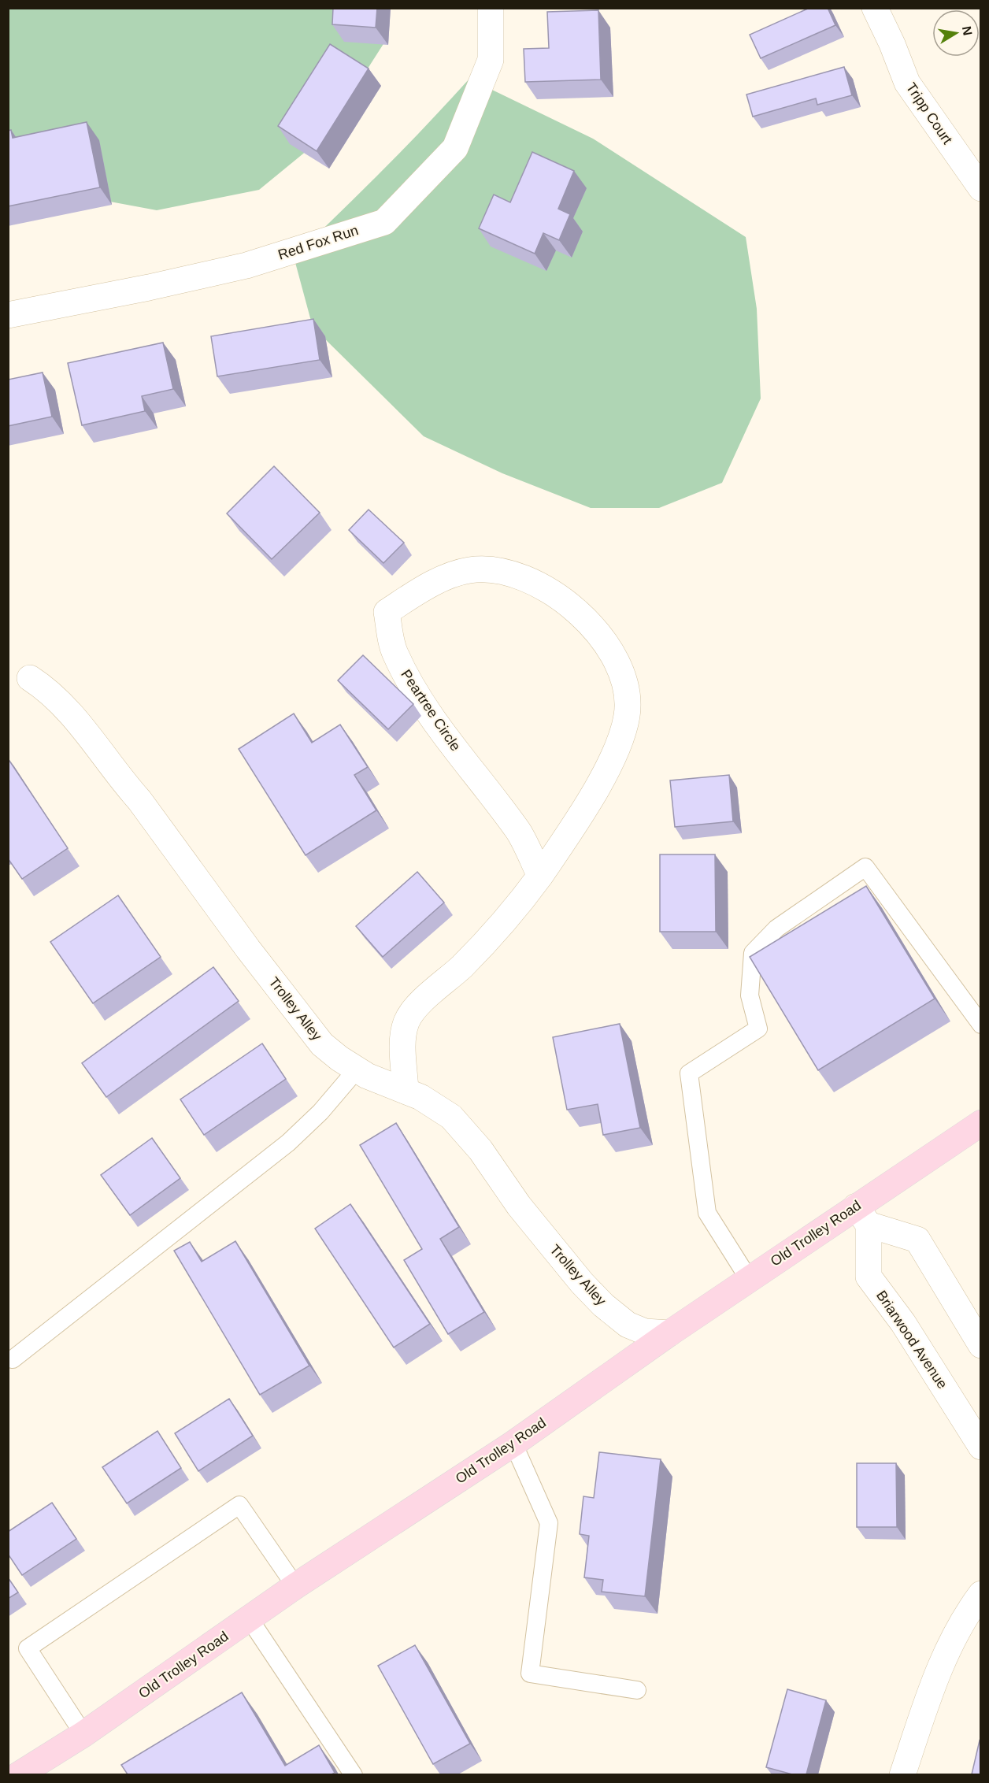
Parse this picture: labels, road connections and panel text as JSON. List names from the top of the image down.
{
  "streets": {
    "main road": ["Old Trolley Road"],
    "street": [
      "Tripp Court",
      "Red Fox Run",
      "Peartree Circle",
      "Trolley Alley",
      "Briarwood Avenue"
    ]
  },
  "crossings": [
    ["Peartree Circle", "Trolley Alley"],
    ["Trolley Alley", "Old Trolley Road"],
    ["Old Trolley Road", "Briarwood Avenue"]
  ],
  "north": "right"
}
